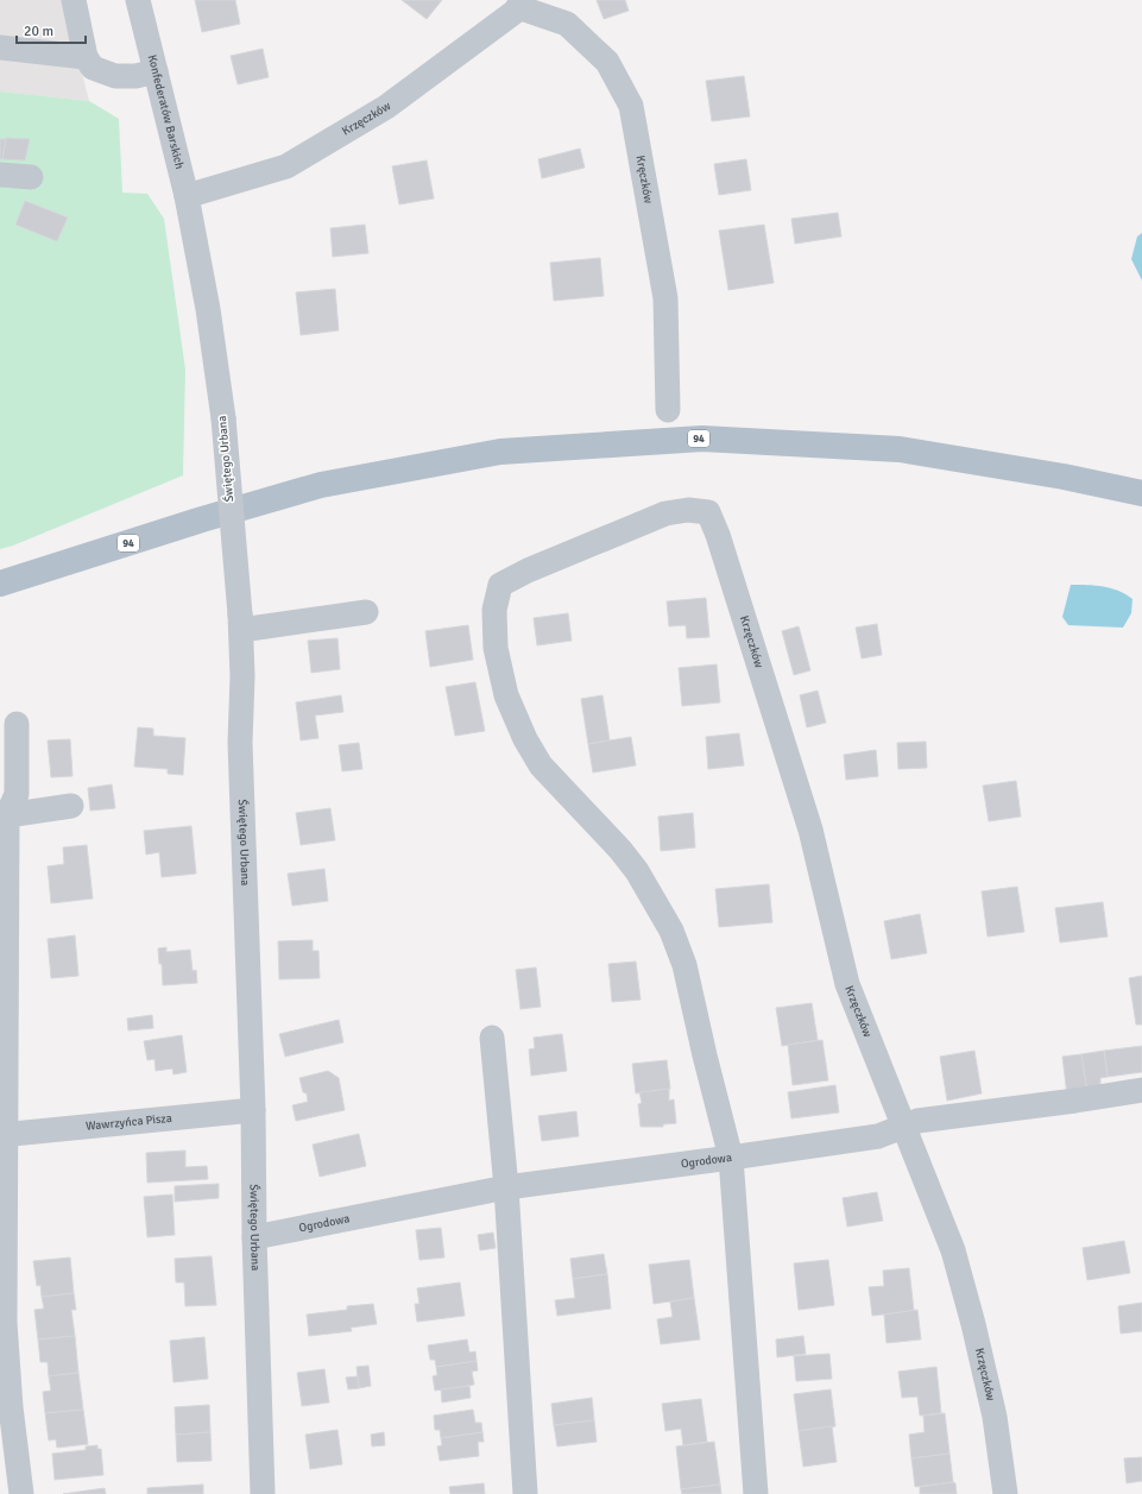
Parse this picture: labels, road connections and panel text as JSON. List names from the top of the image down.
{
  "streets": {
    "main road": ["94"],
    "street": [
      "Konfederatów Barskich",
      "Krzęczków",
      "Kręczków",
      "Świętego Urbana",
      "Wawrzyńca Pisza",
      "Ogrodowa"
    ]
  },
  "crossings": [
    ["Konfederatów Barskich", "Krzęczków"],
    ["Konfederatów Barskich", "Świętego Urbana"],
    ["Krzęczków", "Kręczków"],
    ["Krzęczków", "Świętego Urbana"],
    ["Krzęczków", "Ogrodowa"],
    ["Świętego Urbana", "Wawrzyńca Pisza"],
    ["Świętego Urbana", "Ogrodowa"]
  ],
  "scale_bar": "20 m"
}
